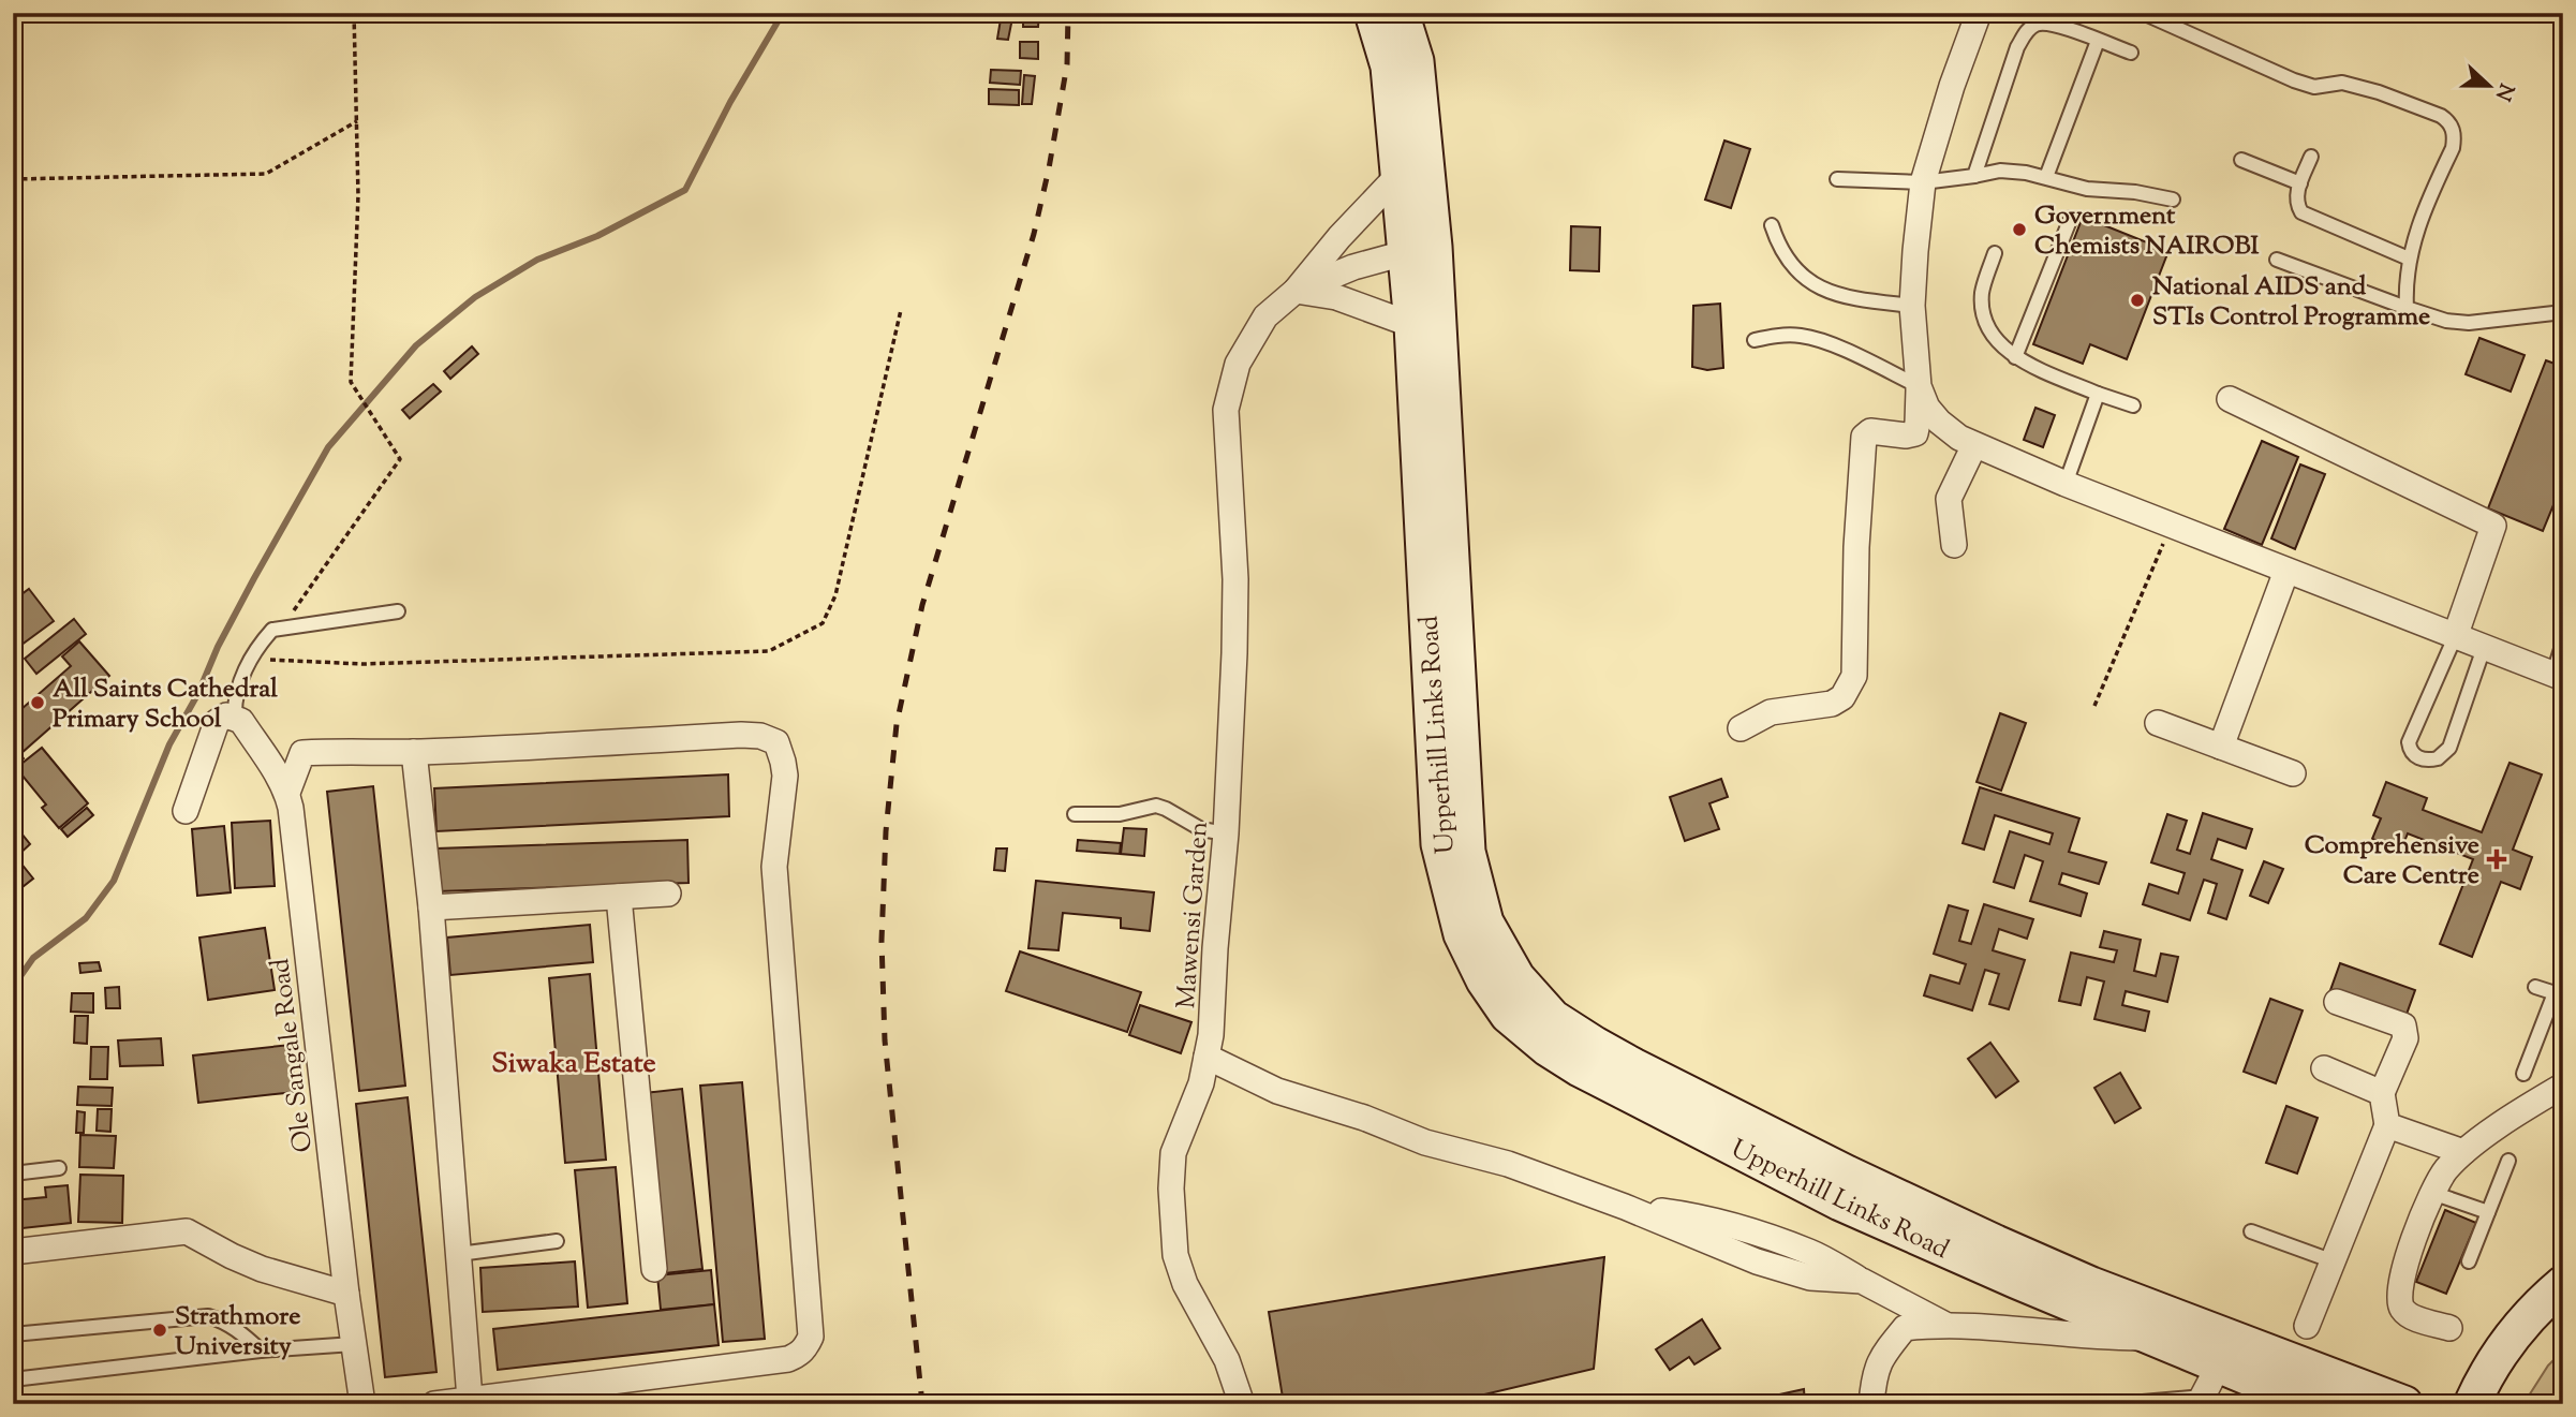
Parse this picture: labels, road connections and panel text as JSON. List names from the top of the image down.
{
  "streets": {
    "street": ["Upperhill Links Road", "Mawensi Garden", "Ole Sangale Road"]
  },
  "districts": ["Siwaka Estate"],
  "places": {
    "other": [
      "Government Chemists NAIROBI",
      "National AIDS and STIs Control Programme",
      "All Saints Cathedral Primary School",
      "Strathmore University"
    ],
    "health": ["Comprehensive Care Centre"]
  },
  "north": "right"
}
